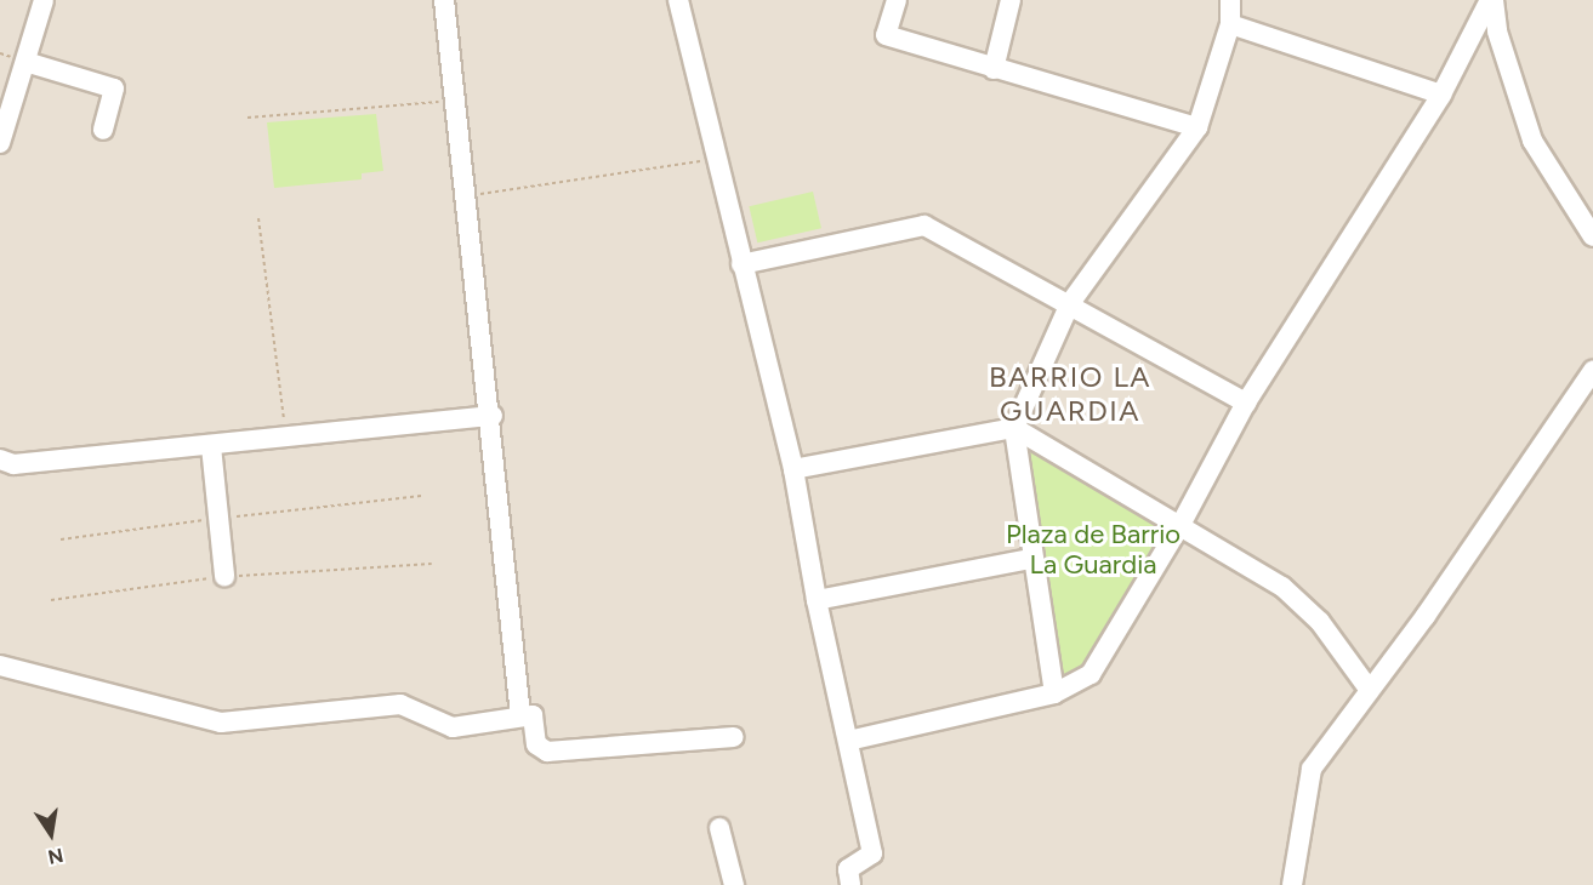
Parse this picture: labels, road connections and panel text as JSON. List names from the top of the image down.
{
  "districts": ["BARRIO LA GUARDIA"],
  "parks": ["Plaza de Barrio La Guardia"],
  "north": "bottom"
}
